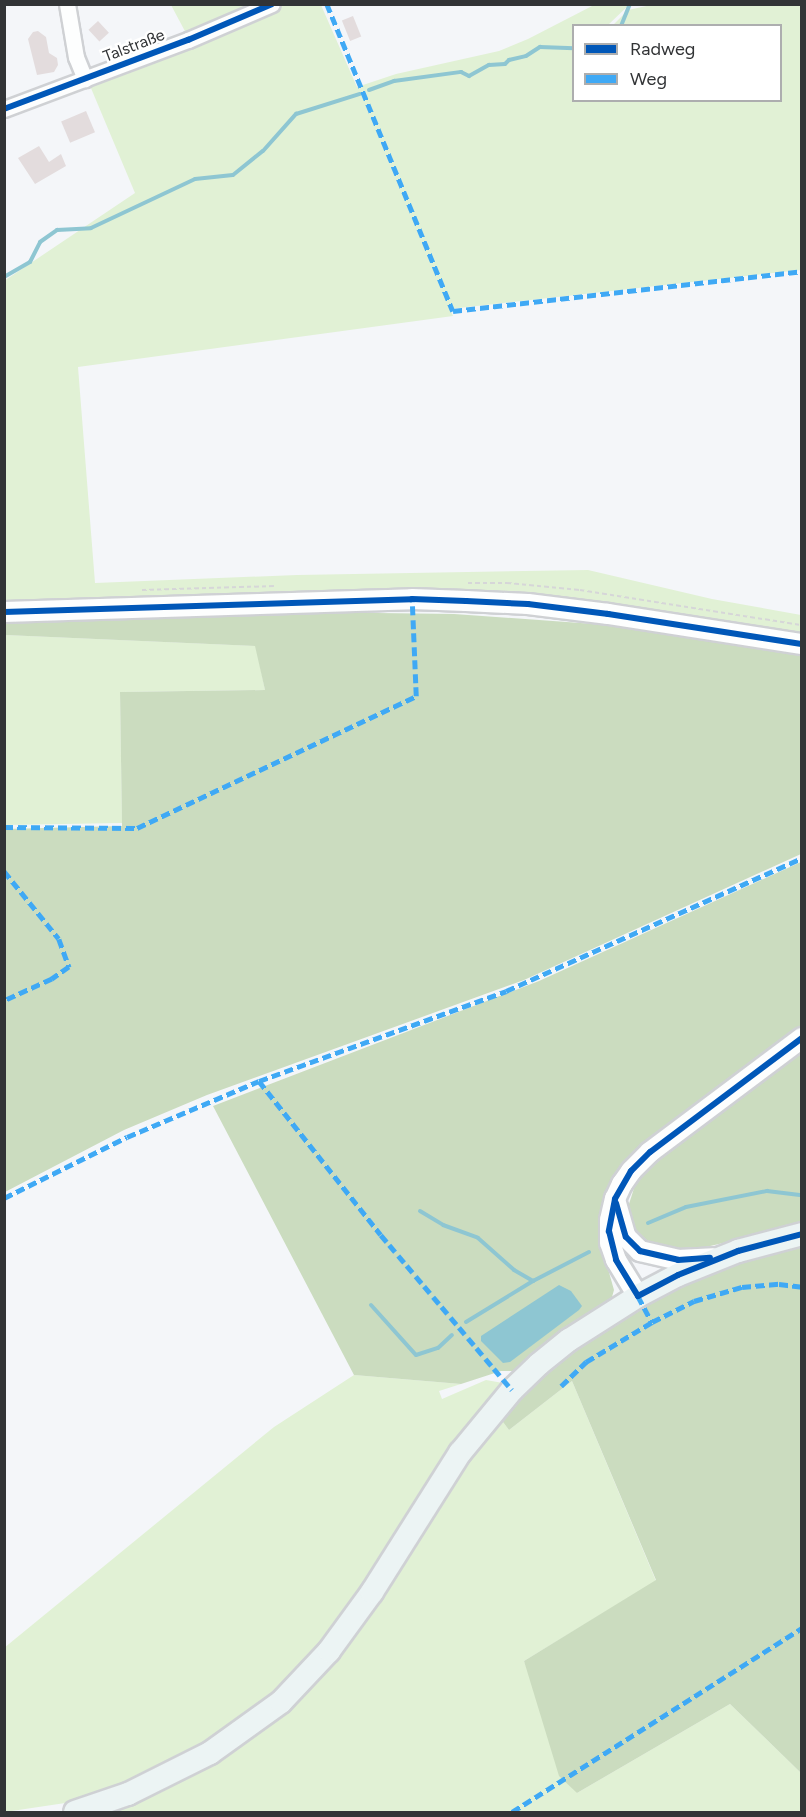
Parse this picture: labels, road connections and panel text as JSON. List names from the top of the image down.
{
  "streets": {
    "street": ["Talstraße"]
  },
  "legend": ["Radweg", "Weg"]
}
